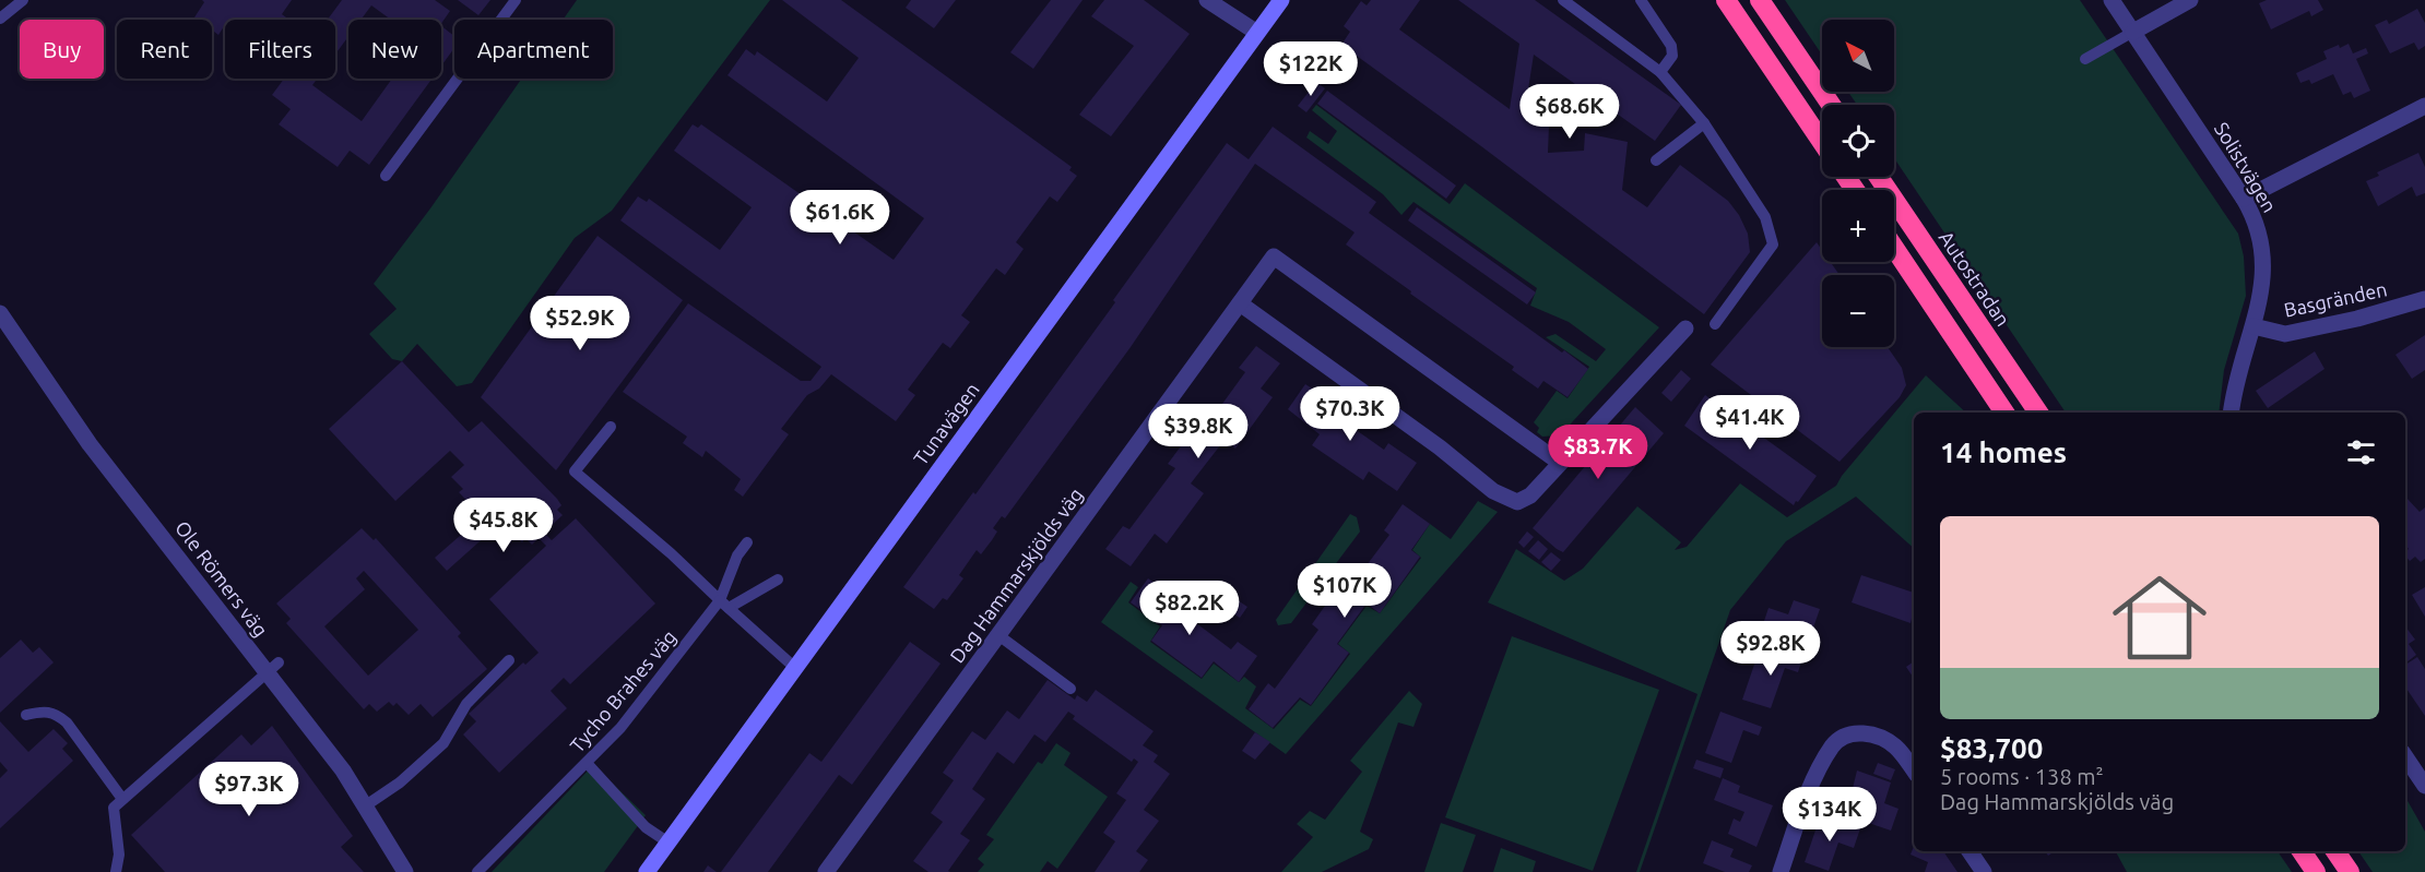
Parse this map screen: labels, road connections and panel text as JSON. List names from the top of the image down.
{
  "streets": {
    "highway": ["Autostradan"],
    "main road": ["Tunavägen"],
    "street": [
      "Solistvägen",
      "Basgränden",
      "Dag Hammarskjölds väg",
      "Ole Römers väg"
    ],
    "lane": ["Tycho Brahes väg"]
  },
  "crossings": [
    ["Solistvägen", "Basgränden"]
  ],
  "north": "top left",
  "page": {
    "map_buttons": ["+", "−"],
    "chip": [
      "Buy",
      "Rent",
      "Filters",
      "New",
      "Apartment"
    ],
    "price": [
      "$122K",
      "$68.6K",
      "$61.6K",
      "$52.9K",
      "$70.3K",
      "$41.4K",
      "$39.8K",
      "$83.7K",
      "$45.8K",
      "$107K",
      "$82.2K",
      "$92.8K",
      "$97.3K",
      "$134K"
    ],
    "heading": "14 homes",
    "list": [
      {
        "name": "$83,700",
        "note": "5 rooms · 138 m² · Dag Hammarskjölds väg"
      }
    ]
  }
}
